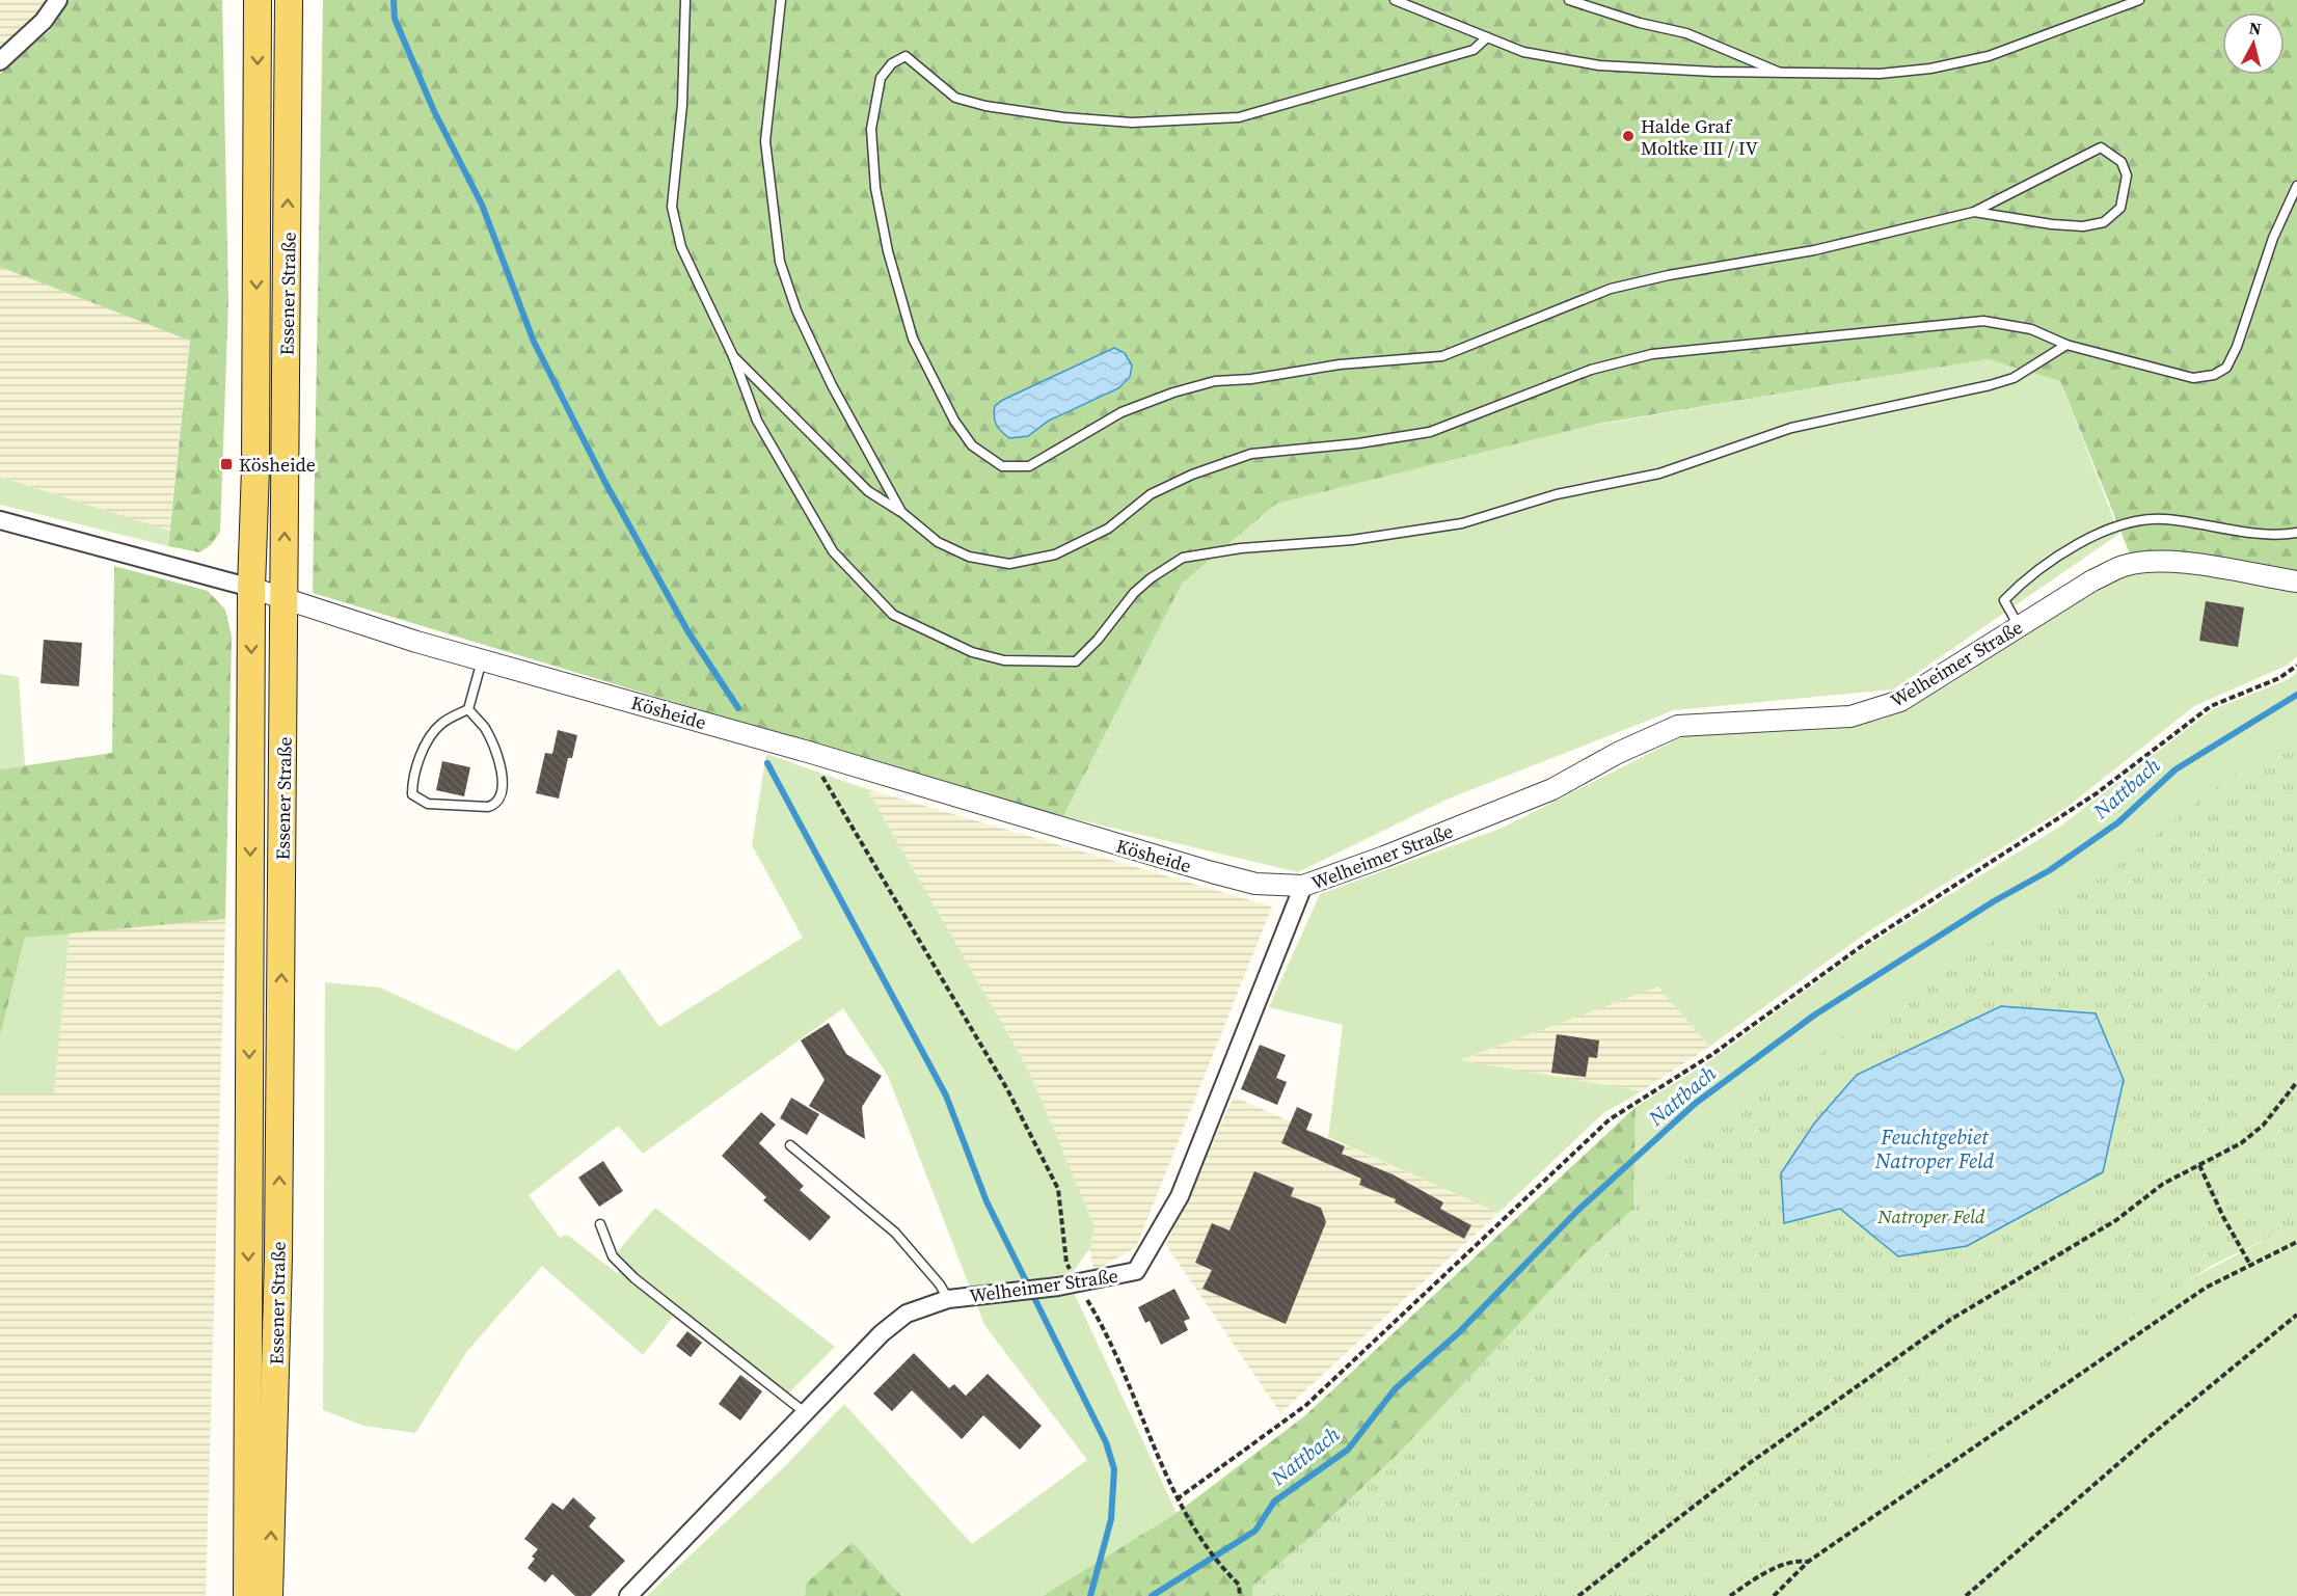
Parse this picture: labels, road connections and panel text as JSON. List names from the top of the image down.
{
  "streets": {
    "main road": ["Essener Straße"],
    "street": ["Welheimer Straße", "Kösheide"]
  },
  "crossings": [
    ["Essener Straße", "Kösheide"],
    ["Welheimer Straße", "Kösheide"]
  ],
  "water": ["Nattbach", "Feuchtgebiet Natroper Feld"],
  "parks": ["Natroper Feld"],
  "places": {
    "other": ["Halde Graf Moltke III / IV"],
    "transit": ["Kösheide"]
  },
  "north": "top"
}
